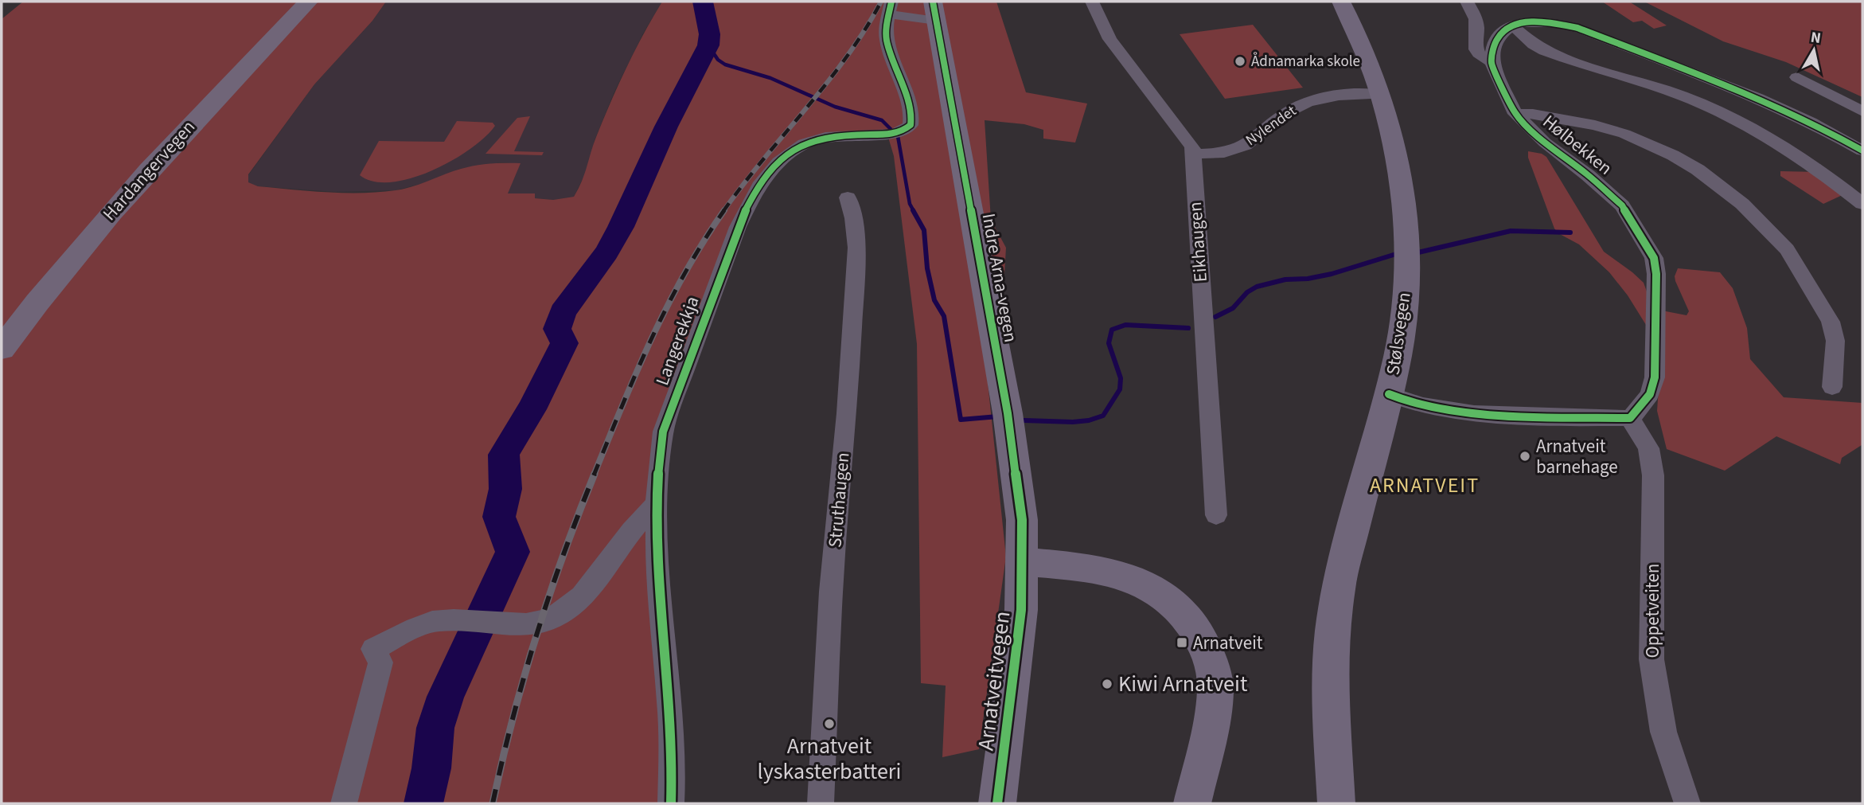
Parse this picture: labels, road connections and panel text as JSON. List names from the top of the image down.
{
  "streets": {
    "main road": ["Hardangervegen"],
    "street": [
      "Nylendet",
      "Hølbekken",
      "Eikhaugen",
      "Indre Arna-vegen",
      "Stølsvegen",
      "Langerekkja",
      "Struthaugen",
      "Oppetveiten",
      "Arnatveitvegen"
    ]
  },
  "crossings": [
    ["Nylendet", "Eikhaugen"],
    ["Nylendet", "Stølsvegen"],
    ["Hølbekken", "Oppetveiten"],
    ["Indre Arna-vegen", "Arnatveitvegen"]
  ],
  "districts": ["ARNATVEIT"],
  "places": {
    "other": [
      "Ådnamarka skole",
      "Arnatveit barnehage",
      "Kiwi Arnatveit",
      "Arnatveit lyskasterbatteri"
    ],
    "transit": ["Arnatveit"]
  },
  "north": "top"
}
